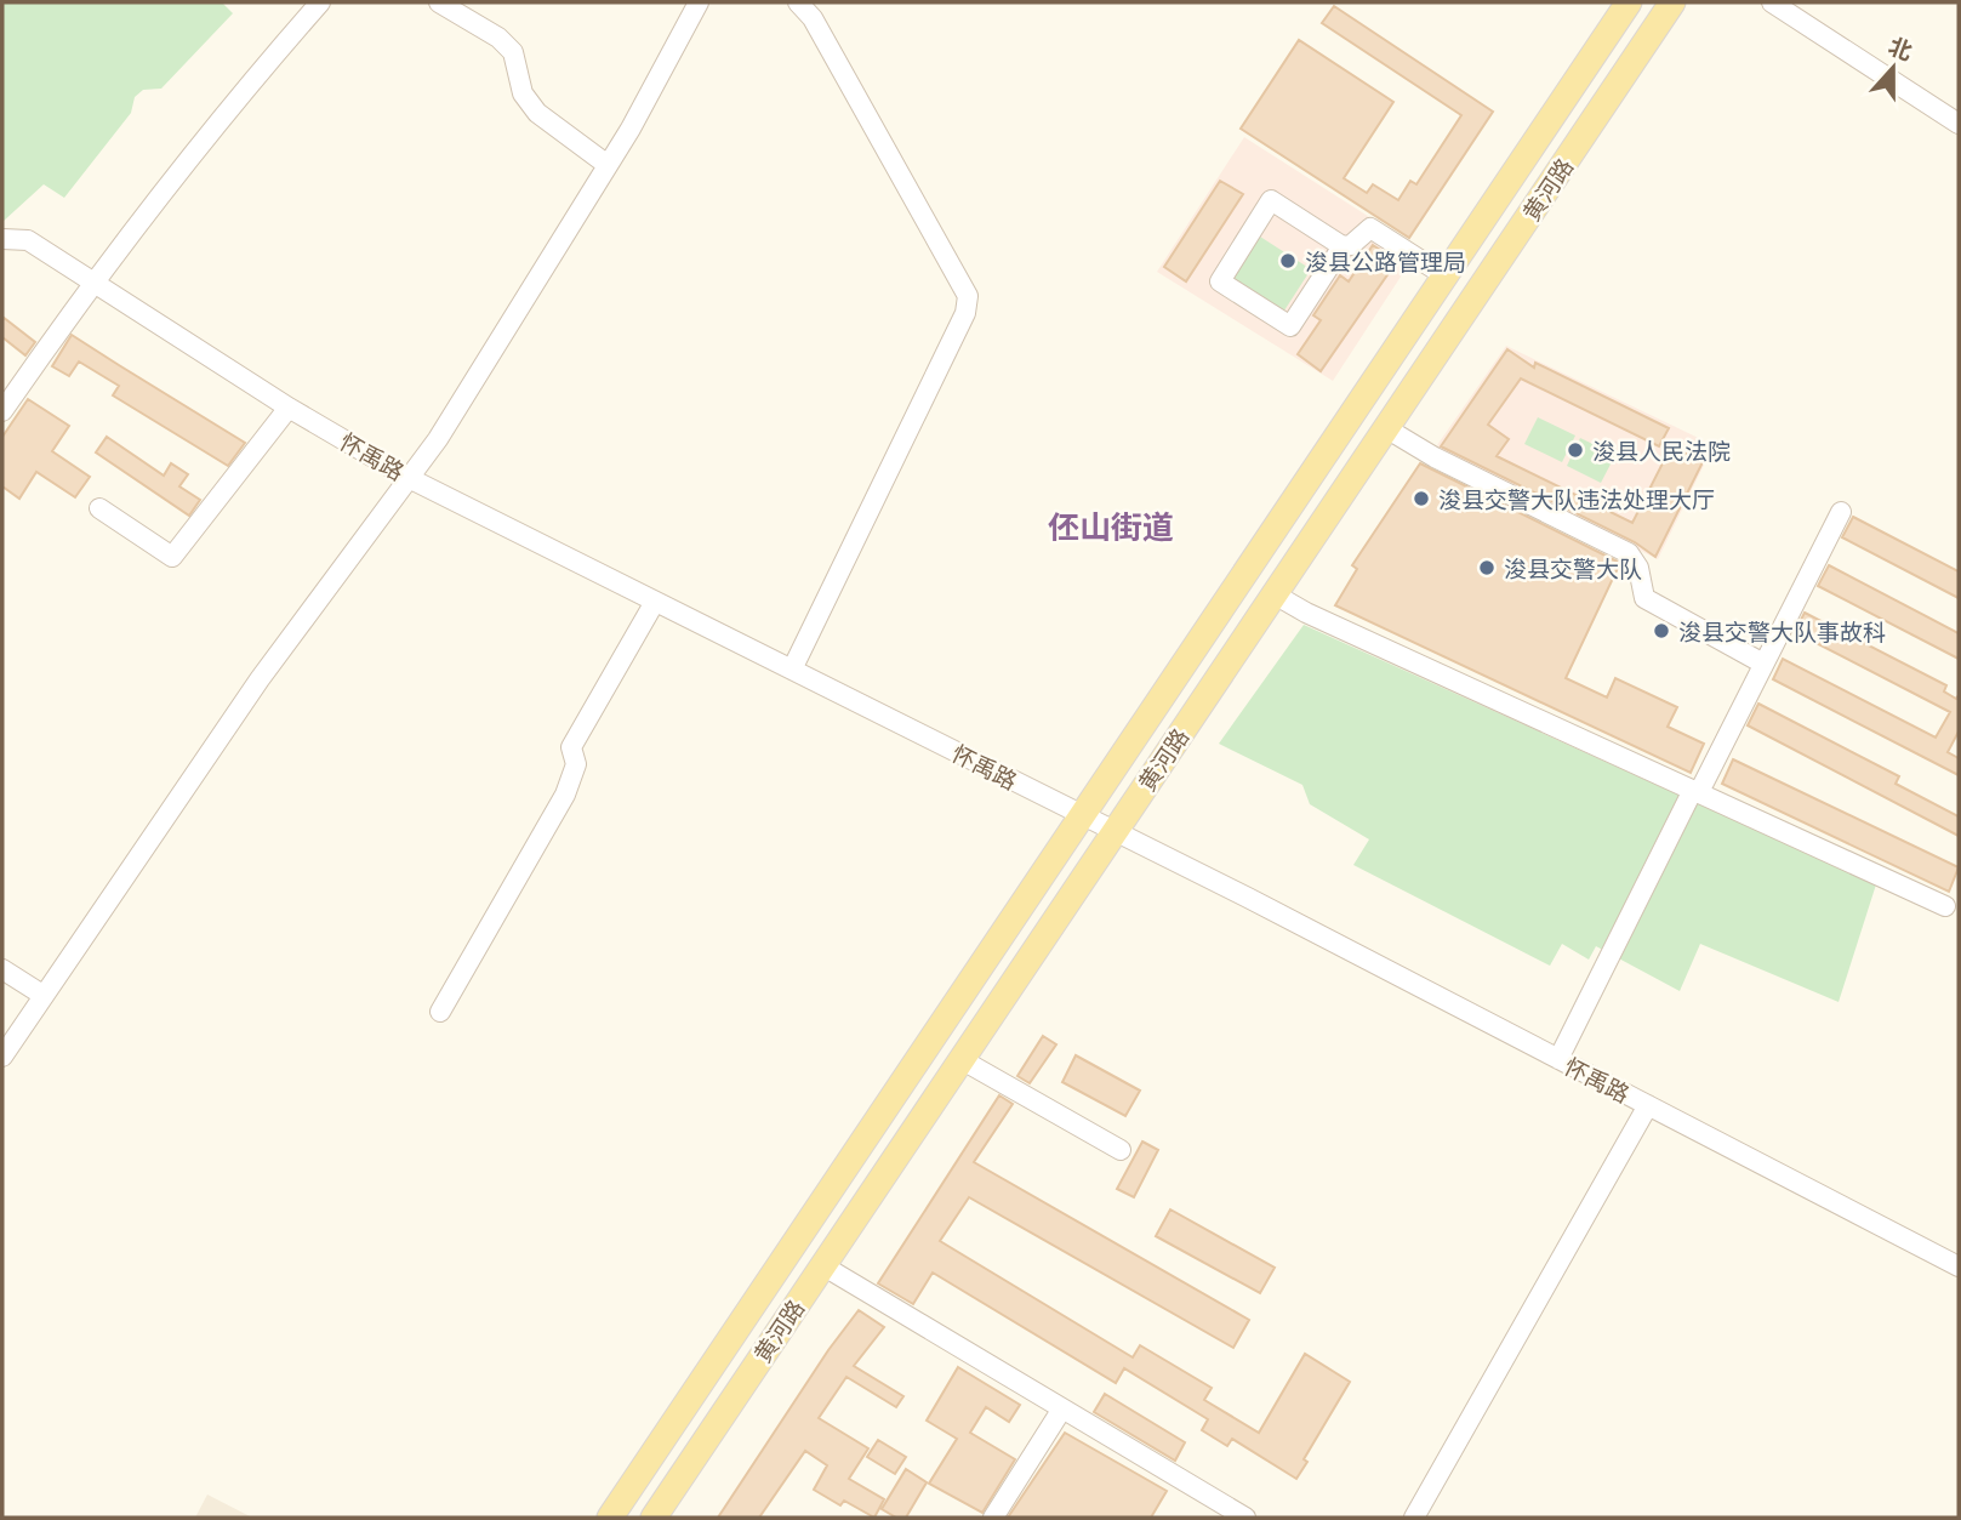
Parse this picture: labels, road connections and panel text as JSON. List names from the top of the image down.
{
  "streets": {
    "main road": ["黄河路"],
    "street": ["怀禹路"]
  },
  "crossings": [
    ["黄河路", "怀禹路"]
  ],
  "districts": ["伾山街道"],
  "places": [
    "浚县公路管理局",
    "浚县人民法院",
    "浚县交警大队违法处理大厅",
    "浚县交警大队",
    "浚县交警大队事故科"
  ],
  "north": "top"
}
